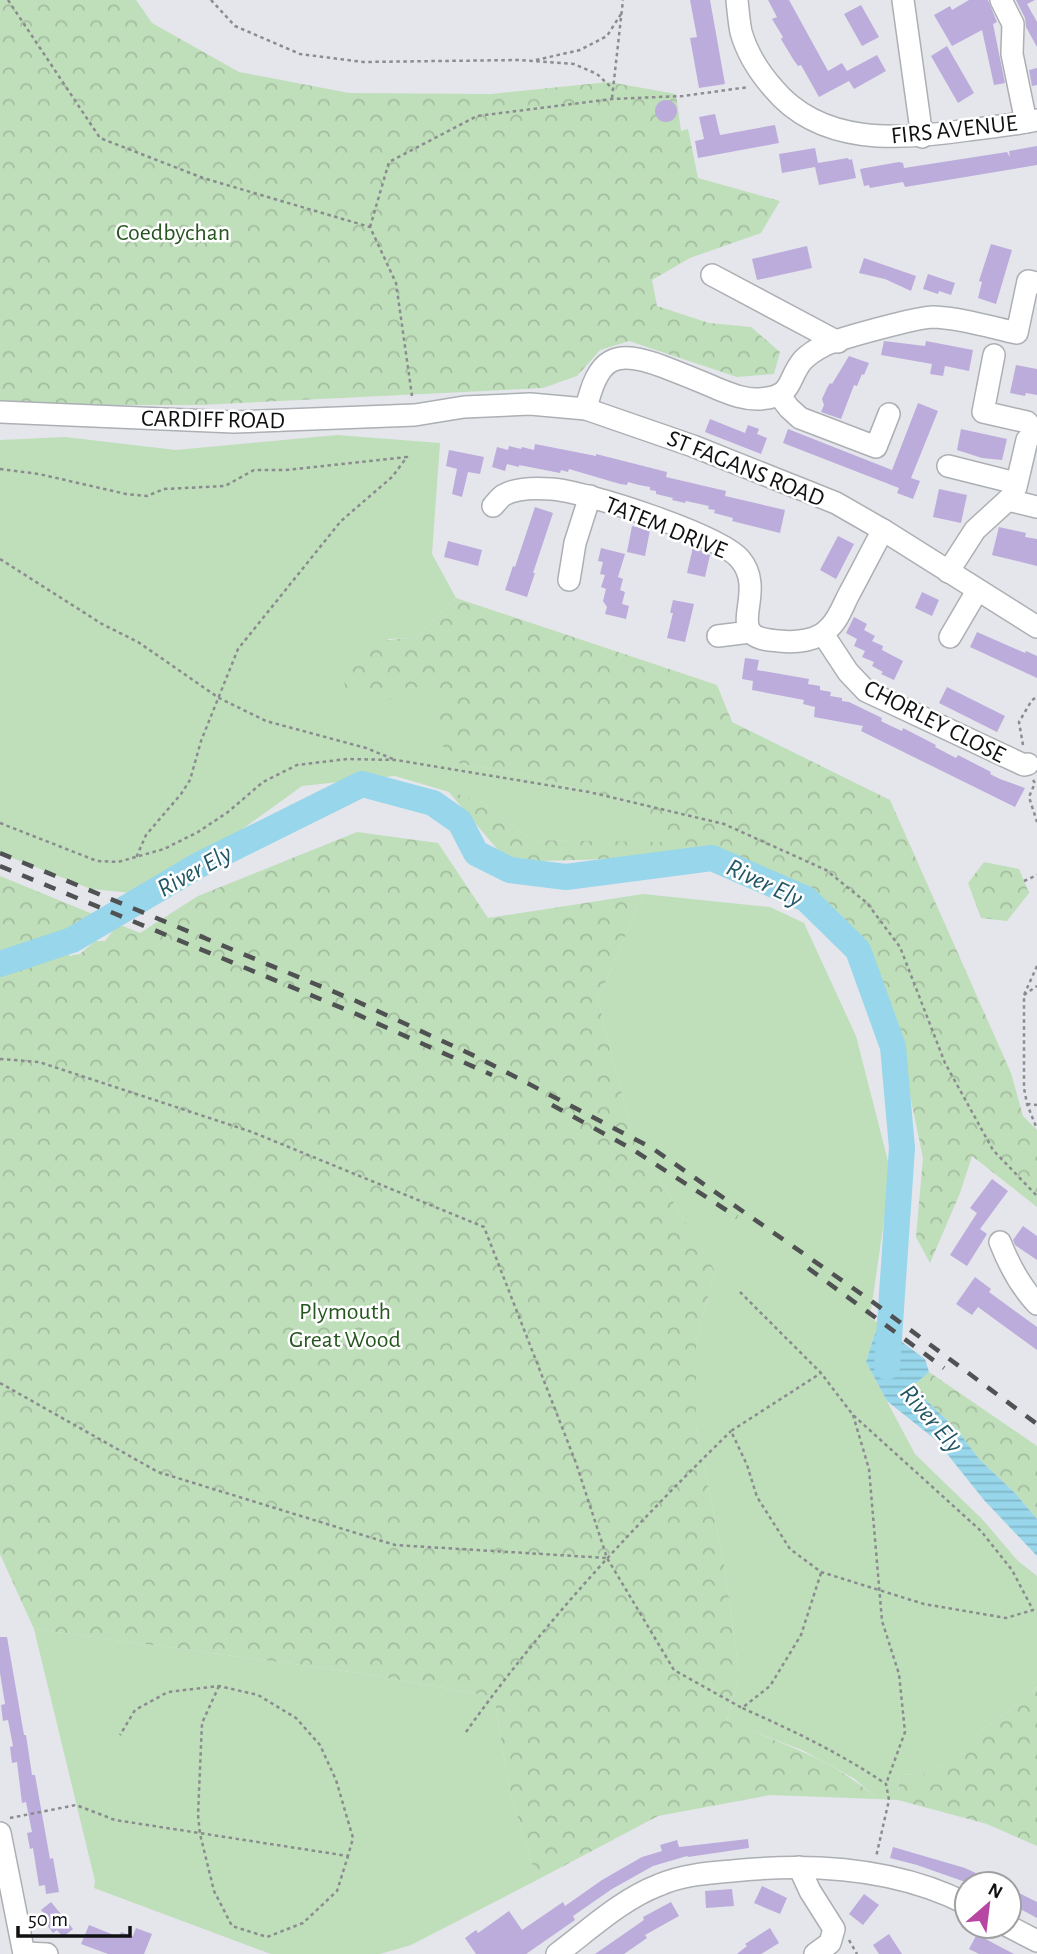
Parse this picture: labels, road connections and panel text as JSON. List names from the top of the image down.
{
  "streets": {
    "street": [
      "FIRS AVENUE",
      "CARDIFF ROAD",
      "ST FAGANS ROAD",
      "TATEM DRIVE",
      "CHORLEY CLOSE"
    ]
  },
  "crossings": [
    ["CARDIFF ROAD", "ST FAGANS ROAD"]
  ],
  "water": ["River Ely"],
  "parks": ["Coedbychan", "Plymouth Great Wood"],
  "scale_bar": "50 m",
  "north": "top right"
}
